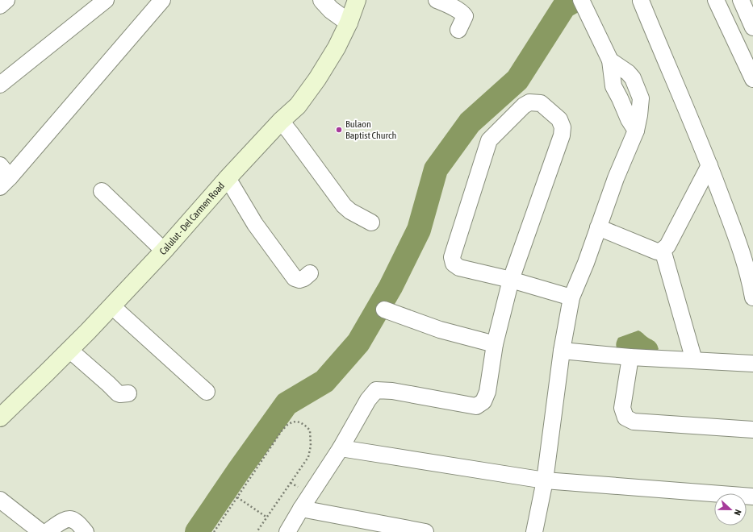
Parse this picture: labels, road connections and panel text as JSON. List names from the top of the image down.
{
  "streets": {
    "main road": ["Calulut - Del Carmen Road"]
  },
  "places": ["Bulaon Baptist Church"],
  "north": "right"
}
